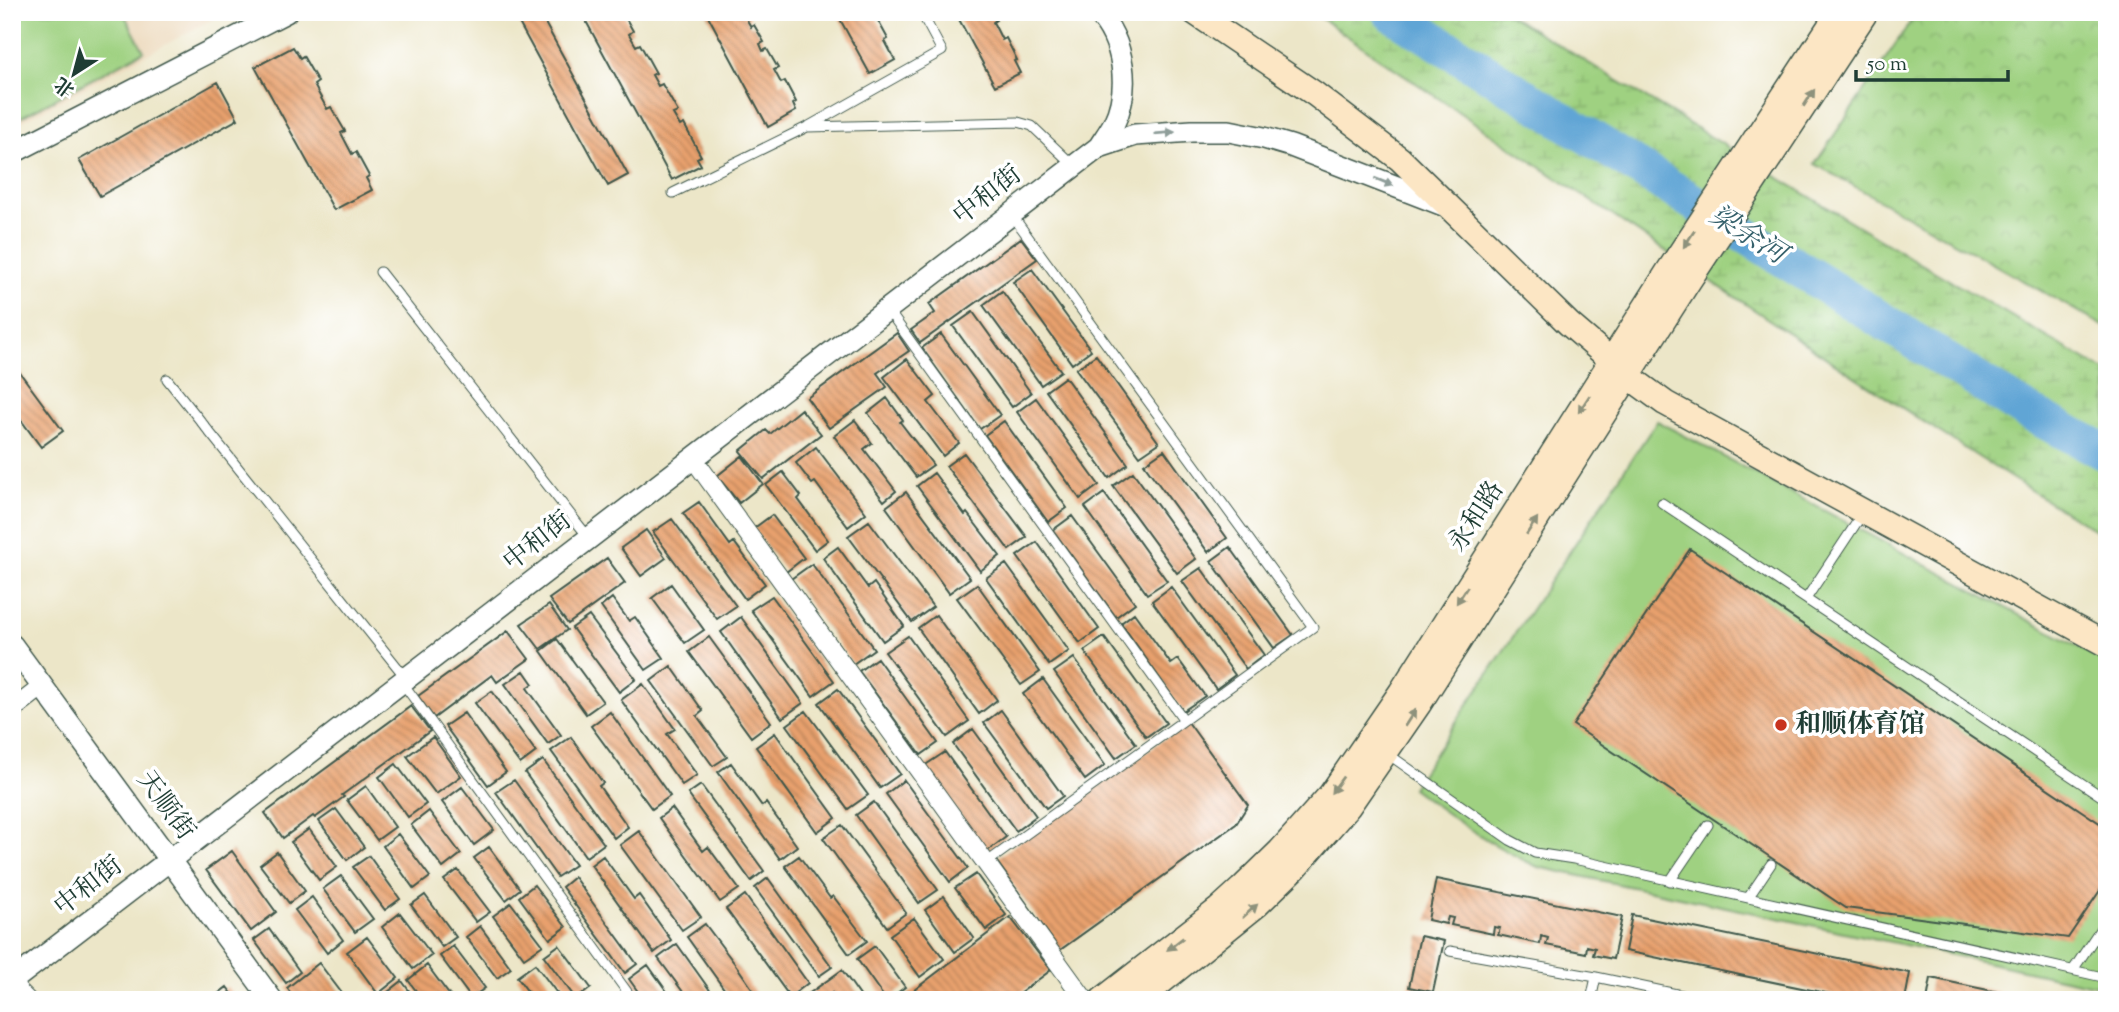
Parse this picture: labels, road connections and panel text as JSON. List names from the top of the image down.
{
  "streets": {
    "main road": ["永和路"],
    "street": ["中和街", "天顺街"]
  },
  "crossings": [
    ["中和街", "天顺街"]
  ],
  "water": ["梁余河"],
  "places": ["和顺体育馆"],
  "scale_bar": "50 m",
  "north": "bottom left"
}
